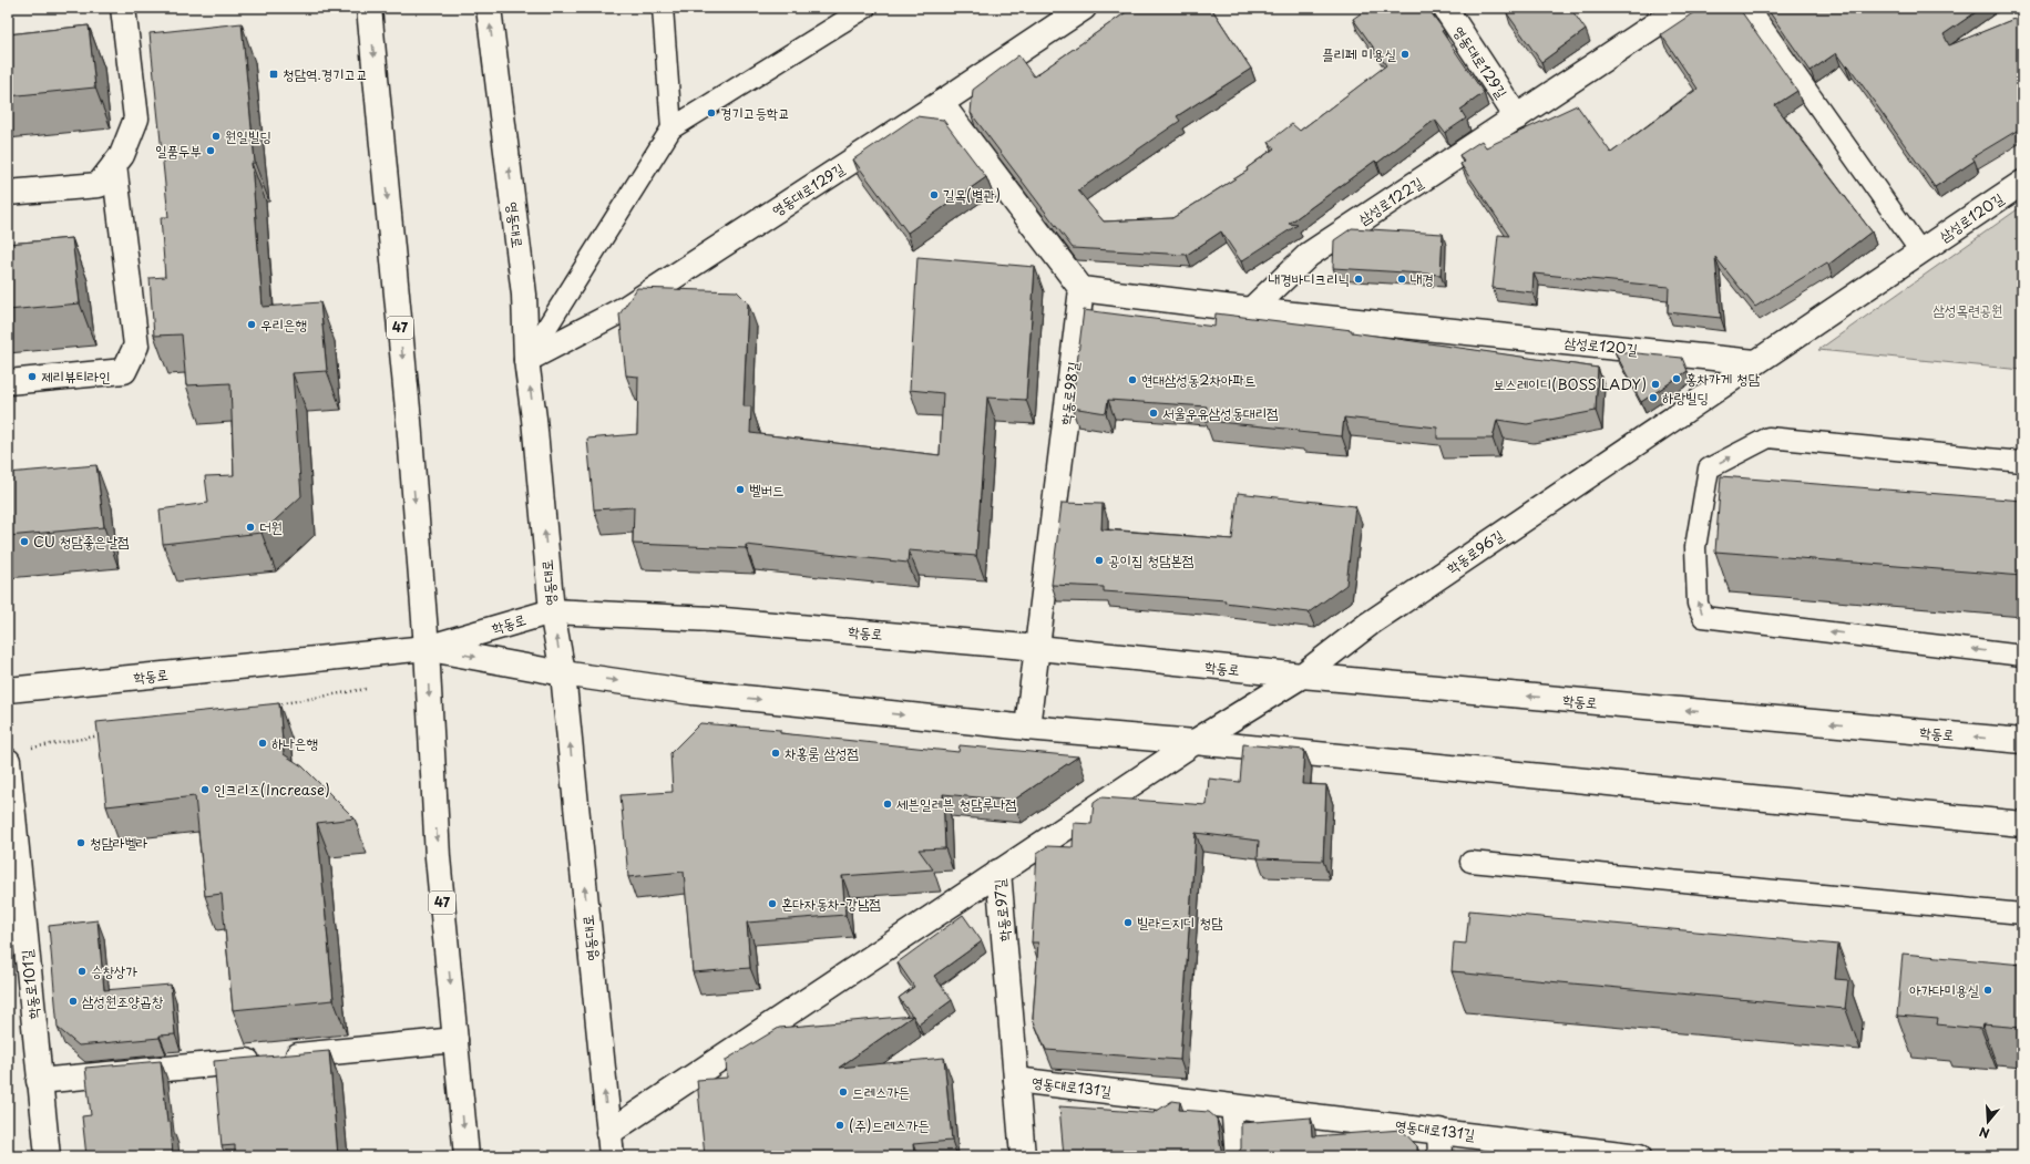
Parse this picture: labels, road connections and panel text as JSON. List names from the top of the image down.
{
  "streets": {
    "street": [
      "영동대로129길",
      "삼성로122길",
      "삼성로120길",
      "영동대로",
      "47",
      "학동로98길",
      "학동로96길",
      "학동로",
      "학동로97길",
      "학동로101길",
      "영동대로131길"
    ]
  },
  "crossings": [
    ["영동대로129길", "삼성로122길"],
    ["영동대로129길", "영동대로"],
    ["삼성로122길", "삼성로120길"],
    ["삼성로120길", "학동로96길"],
    ["영동대로", "학동로"],
    ["47", "학동로"],
    ["학동로98길", "학동로"],
    ["학동로96길", "학동로"],
    ["학동로96길", "학동로97길"],
    ["학동로", "학동로97길"],
    ["학동로97길", "영동대로131길"]
  ],
  "parks": ["삼성목련공원"],
  "places": {
    "other": [
      "플리페 미용실",
      "경기고등학교",
      "원일빌딩",
      "일품두부",
      "길목(별관)",
      "내경바디크리닉",
      "내경",
      "우리은행",
      "제리뷰티라인",
      "홍차가게 청담",
      "현대삼성동2차아파트",
      "보스레이디(BOSS LADY)",
      "하랑빌딩",
      "서울우유삼성동대리점",
      "벨버드",
      "더원",
      "CU 청담좋은날점",
      "공이집 청담본점",
      "하나은행",
      "차홍룸 삼성점",
      "인크리즈(Increase)",
      "세븐일레븐 청담루나점",
      "청담라벨라",
      "혼다자동차-강남점",
      "빌라드지디 청담",
      "승창상가",
      "아가다미용실",
      "삼성원조양곱창",
      "드레스가든",
      "(주)드레스가든"
    ],
    "transit": ["청담역.경기고교"]
  },
  "north": "bottom"
}
